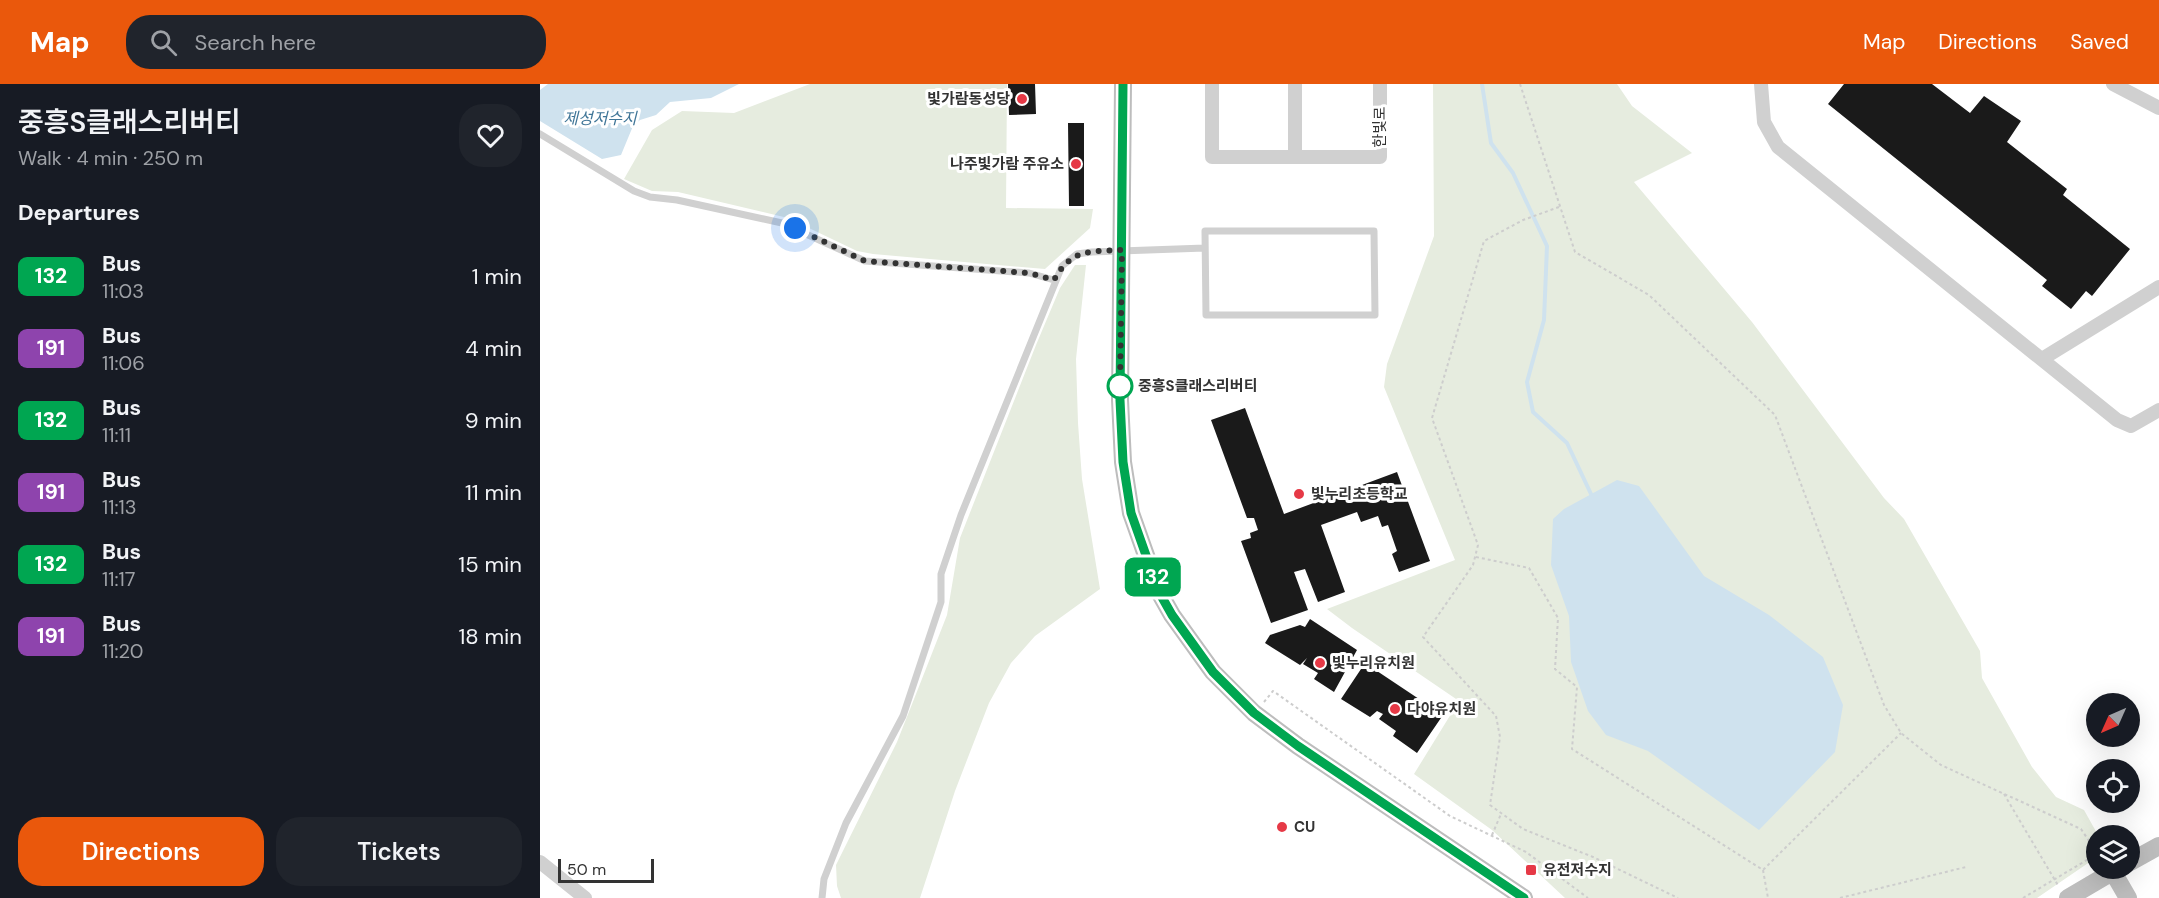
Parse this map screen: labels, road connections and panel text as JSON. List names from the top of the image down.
{
  "streets": {
    "street": ["한빛로"]
  },
  "water": ["제성저수지"],
  "places": {
    "other": [
      "빛가람동성당",
      "나주빛가람 주유소",
      "중흥S클래스리버티",
      "빛누리초등학교",
      "빛누리유치원",
      "다야유치원",
      "CU"
    ],
    "transit": ["유전저수지"]
  },
  "lines": ["bus line 132"],
  "scale_bar": "50 m",
  "north": "bottom left",
  "page": {
    "header": "Map",
    "search": "Search here",
    "nav": ["Map", "Directions", "Saved"],
    "heading": [
      ["중흥S클래스리버티", "Walk · 4 min · 250 m"],
      "Departures"
    ],
    "on_map": "132",
    "list": [
      {
        "mark": "132",
        "name": "Bus",
        "note": "11:03",
        "value": "1 min"
      },
      {
        "mark": "191",
        "name": "Bus",
        "note": "11:06",
        "value": "4 min"
      },
      {
        "mark": "132",
        "name": "Bus",
        "note": "11:11",
        "value": "9 min"
      },
      {
        "mark": "191",
        "name": "Bus",
        "note": "11:13",
        "value": "11 min"
      },
      {
        "mark": "132",
        "name": "Bus",
        "note": "11:17",
        "value": "15 min"
      },
      {
        "mark": "191",
        "name": "Bus",
        "note": "11:20",
        "value": "18 min"
      }
    ],
    "buttons": ["Directions", "Tickets"],
    "scale": "50 m"
  }
}
